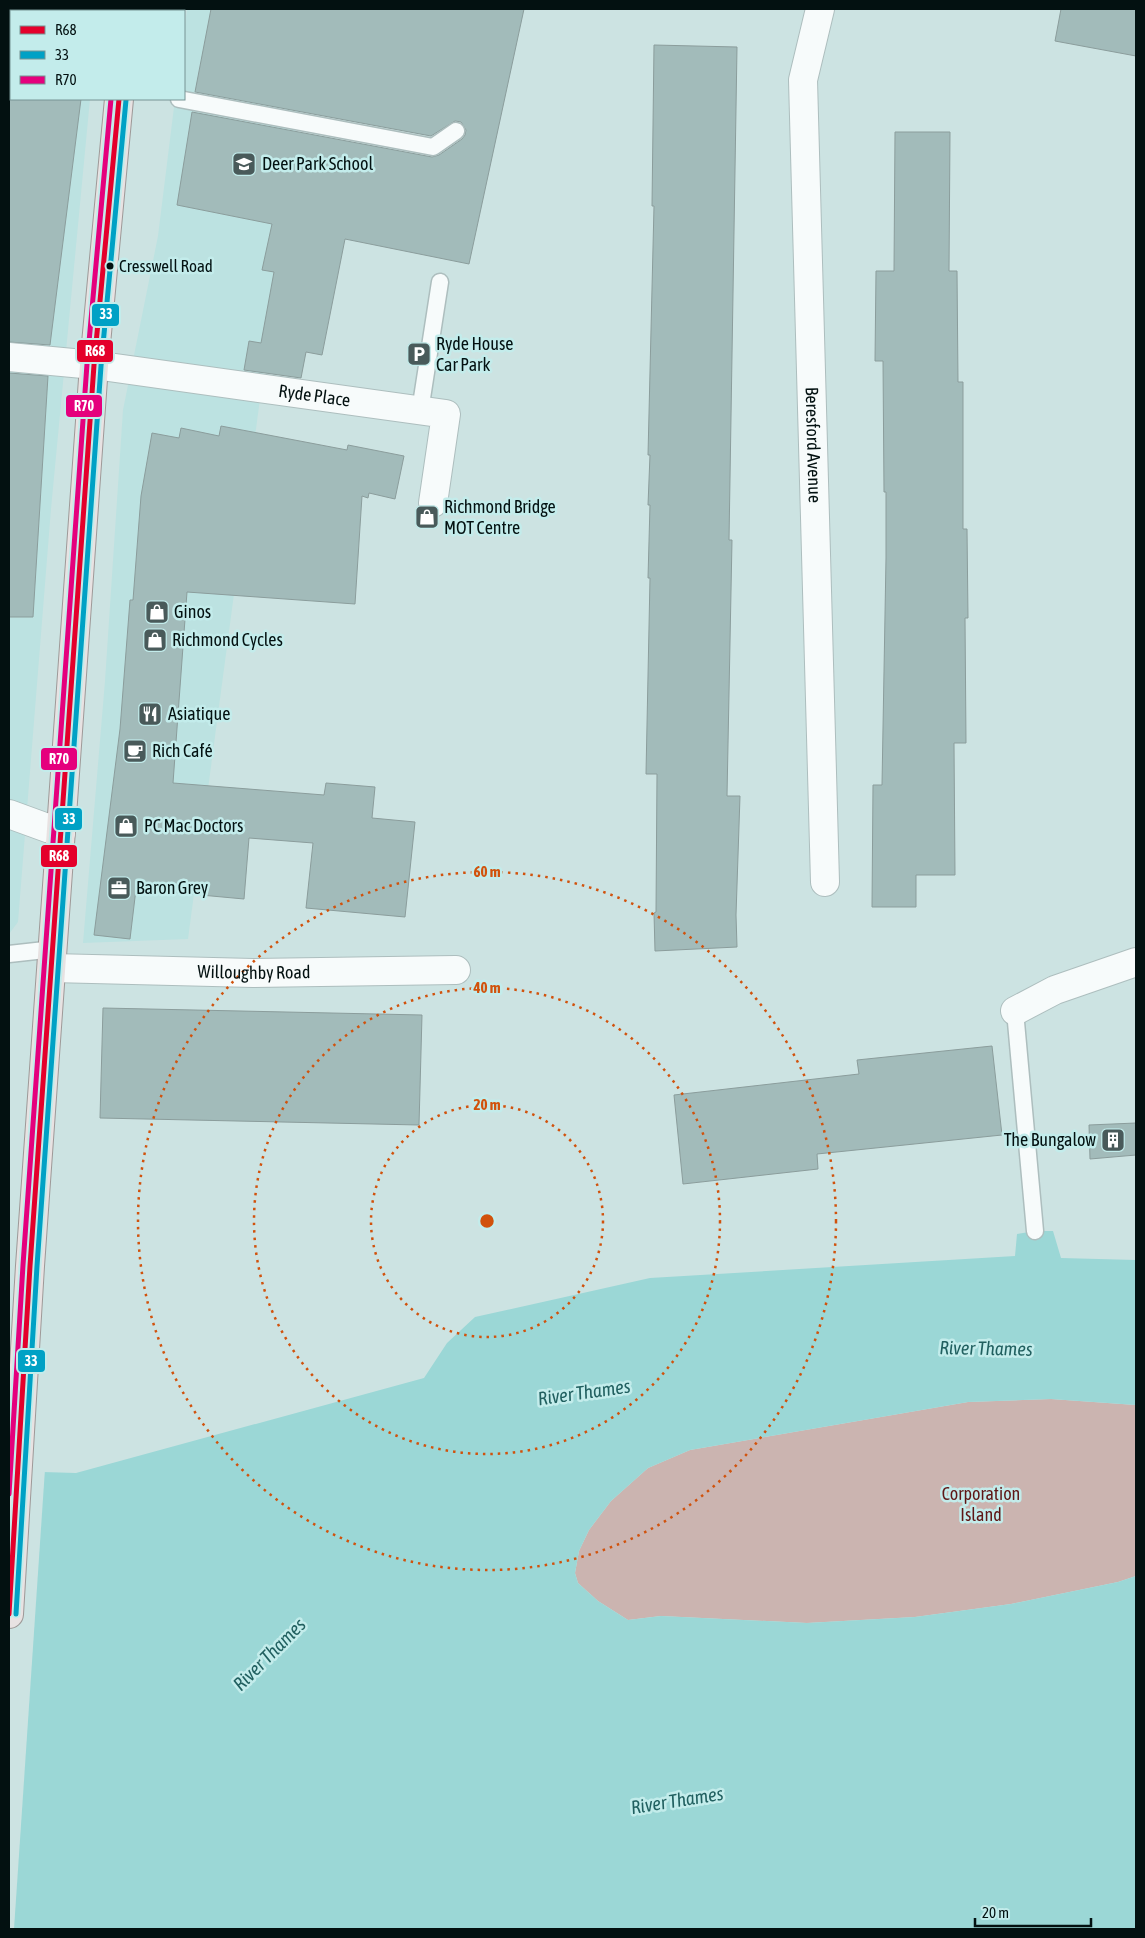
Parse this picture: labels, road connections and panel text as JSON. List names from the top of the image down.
{
  "streets": {
    "street": ["Ryde Place", "Beresford Avenue", "Willoughby Road"]
  },
  "water": ["River Thames"],
  "parks": ["Corporation Island"],
  "places": {
    "school or university": ["Deer Park School"],
    "other": ["Cresswell Road"],
    "parking": ["Ryde House Car Park"],
    "shop": [
      "Richmond Bridge MOT Centre",
      "Ginos",
      "Richmond Cycles",
      "PC Mac Doctors"
    ],
    "restaurant": ["Asiatique"],
    "cafe": ["Rich Café"],
    "office": ["Baron Grey"],
    "building": ["The Bungalow"]
  },
  "lines": ["transit line R68", "transit line 33", "transit line R70"],
  "legend": ["R68", "33", "R70"],
  "scale_bar": "20 m",
  "rings": ["60 m", "40 m", "20 m"]
}
